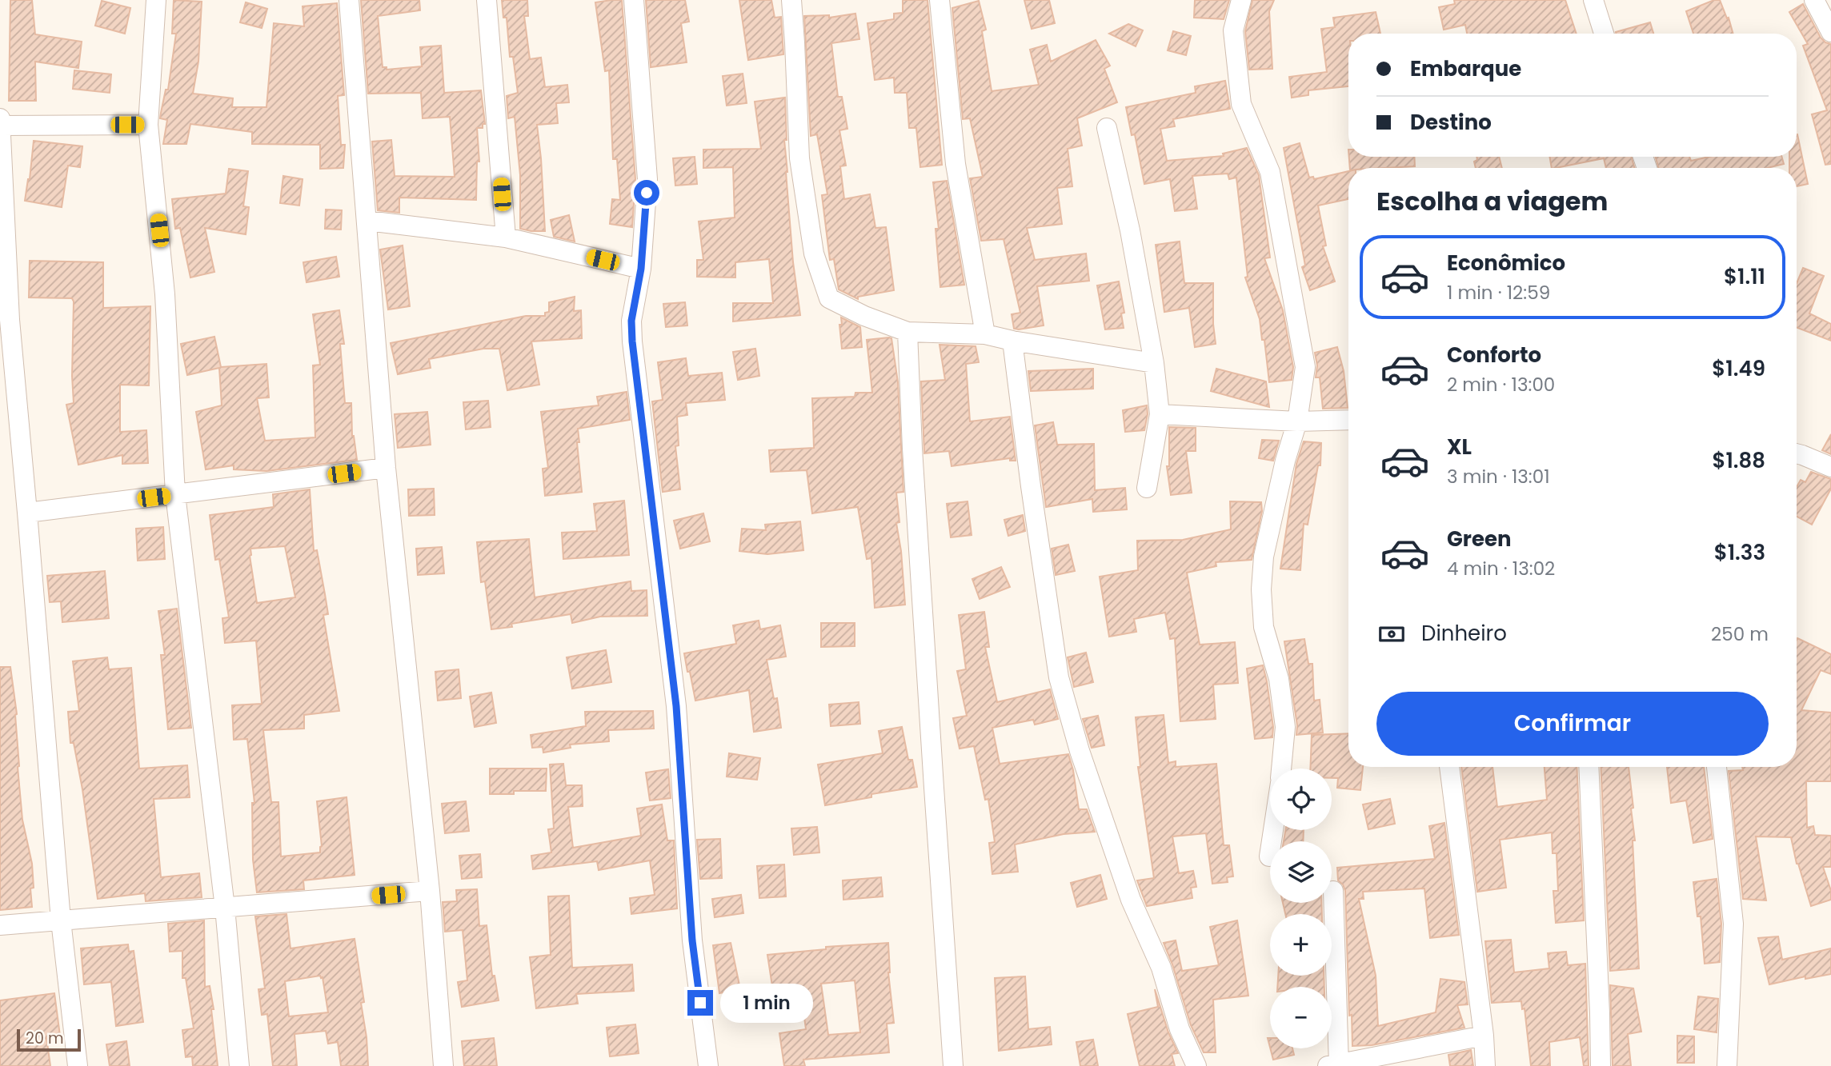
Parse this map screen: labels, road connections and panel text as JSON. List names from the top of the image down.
{
  "scale_bar": "20 m",
  "page": {
    "banner": ["Embarque", "Destino"],
    "heading": "Escolha a viagem",
    "list": [
      {
        "name": "Econômico",
        "note": "1 min · 12:59",
        "value": "$1.11"
      },
      {
        "name": "Conforto",
        "note": "2 min · 13:00",
        "value": "$1.49"
      },
      {
        "name": "XL",
        "note": "3 min · 13:01",
        "value": "$1.88"
      },
      {
        "name": "Green",
        "note": "4 min · 13:02",
        "value": "$1.33"
      }
    ],
    "pay": ["Dinheiro", "250 m"],
    "buttons": "Confirmar",
    "map_buttons": ["+", "−"],
    "bubble": "1 min",
    "scale": "20 m"
  }
}
